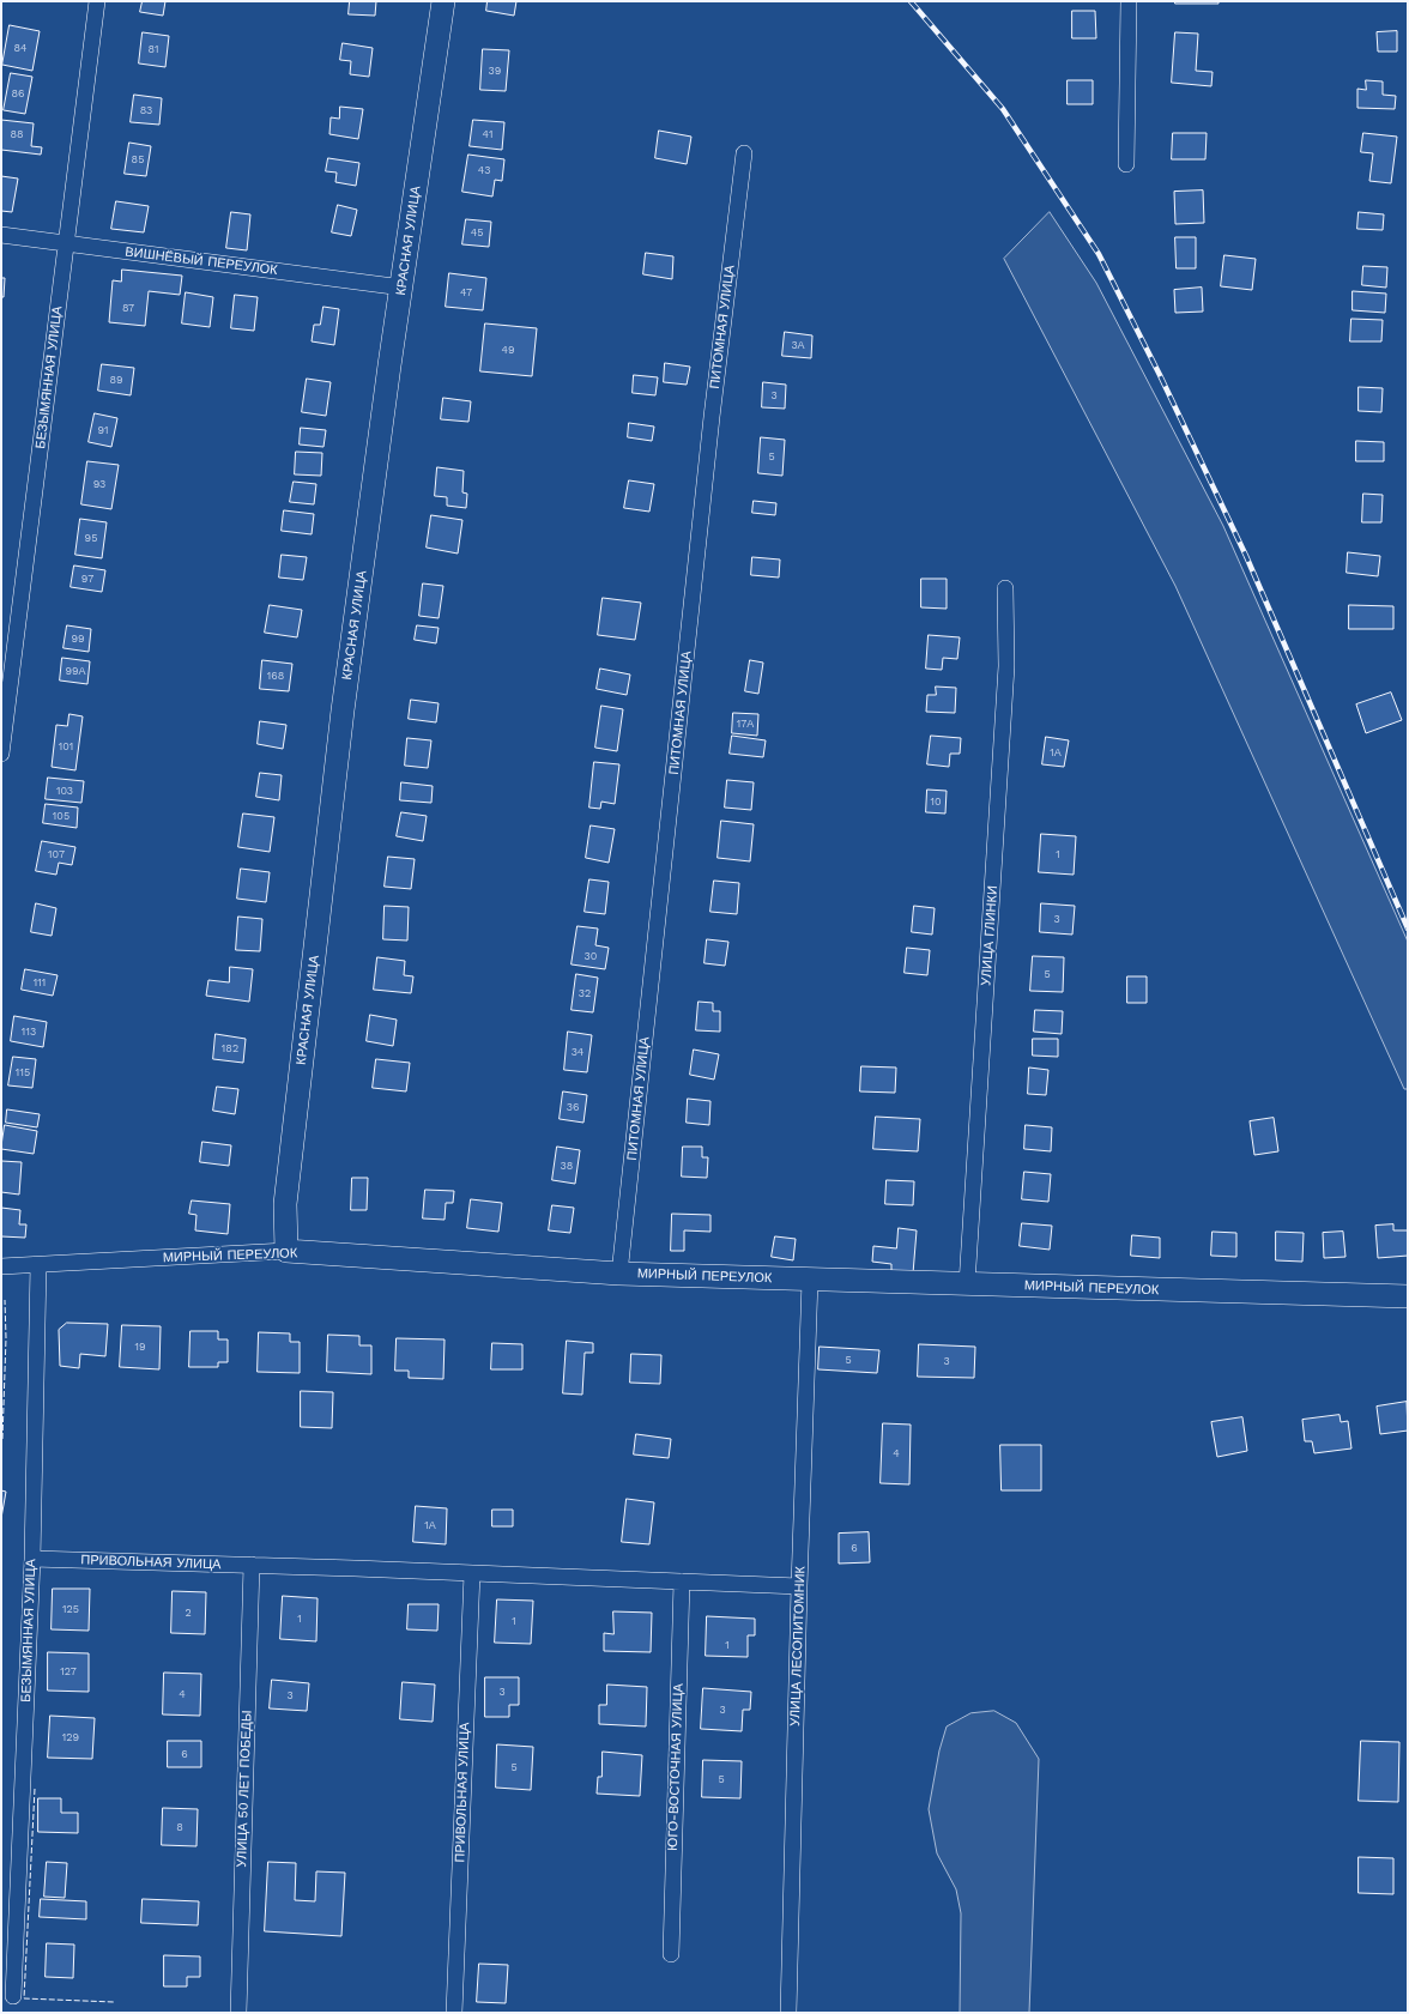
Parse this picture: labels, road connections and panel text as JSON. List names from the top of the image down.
{
  "streets": {
    "street": [
      "КРАСНАЯ УЛИЦА",
      "ВИШНЁВЫЙ ПЕРЕУЛОК",
      "ПИТОМНАЯ УЛИЦА",
      "БЕЗЫМЯННАЯ УЛИЦА",
      "УЛИЦА ГЛИНКИ",
      "МИРНЫЙ ПЕРЕУЛОК",
      "ПРИВОЛЬНАЯ УЛИЦА",
      "УЛИЦА ЛЕСОПИТОМНИК",
      "ЮГО-ВОСТОЧНАЯ УЛИЦА",
      "УЛИЦА 50 ЛЕТ ПОБЕДЫ"
    ]
  },
  "crossings": [
    ["КРАСНАЯ УЛИЦА", "ВИШНЁВЫЙ ПЕРЕУЛОК"],
    ["КРАСНАЯ УЛИЦА", "МИРНЫЙ ПЕРЕУЛОК"],
    ["ВИШНЁВЫЙ ПЕРЕУЛОК", "БЕЗЫМЯННАЯ УЛИЦА"],
    ["ПИТОМНАЯ УЛИЦА", "МИРНЫЙ ПЕРЕУЛОК"],
    ["БЕЗЫМЯННАЯ УЛИЦА", "МИРНЫЙ ПЕРЕУЛОК"],
    ["БЕЗЫМЯННАЯ УЛИЦА", "ПРИВОЛЬНАЯ УЛИЦА"],
    ["УЛИЦА ГЛИНКИ", "МИРНЫЙ ПЕРЕУЛОК"],
    ["МИРНЫЙ ПЕРЕУЛОК", "УЛИЦА ЛЕСОПИТОМНИК"],
    ["ПРИВОЛЬНАЯ УЛИЦА", "УЛИЦА ЛЕСОПИТОМНИК"],
    ["ПРИВОЛЬНАЯ УЛИЦА", "ЮГО-ВОСТОЧНАЯ УЛИЦА"],
    ["ПРИВОЛЬНАЯ УЛИЦА", "УЛИЦА 50 ЛЕТ ПОБЕДЫ"]
  ],
  "house_numbers": [
    "84",
    "81",
    "39",
    "86",
    "83",
    "88",
    "41",
    "85",
    "43",
    "45",
    "47",
    "87",
    "3А",
    "49",
    "89",
    "3",
    "91",
    "5",
    "93",
    "95",
    "97",
    "99",
    "99А",
    "168",
    "17А",
    "101",
    "1А",
    "103",
    "10",
    "105",
    "107",
    "1",
    "3",
    "30",
    "5",
    "111",
    "32",
    "113",
    "182",
    "34",
    "115",
    "36",
    "38",
    "19",
    "5",
    "3",
    "4",
    "1А",
    "6",
    "125",
    "2",
    "1",
    "1",
    "1",
    "127",
    "3",
    "4",
    "3",
    "3",
    "129",
    "6",
    "5",
    "5",
    "8"
  ]
}
